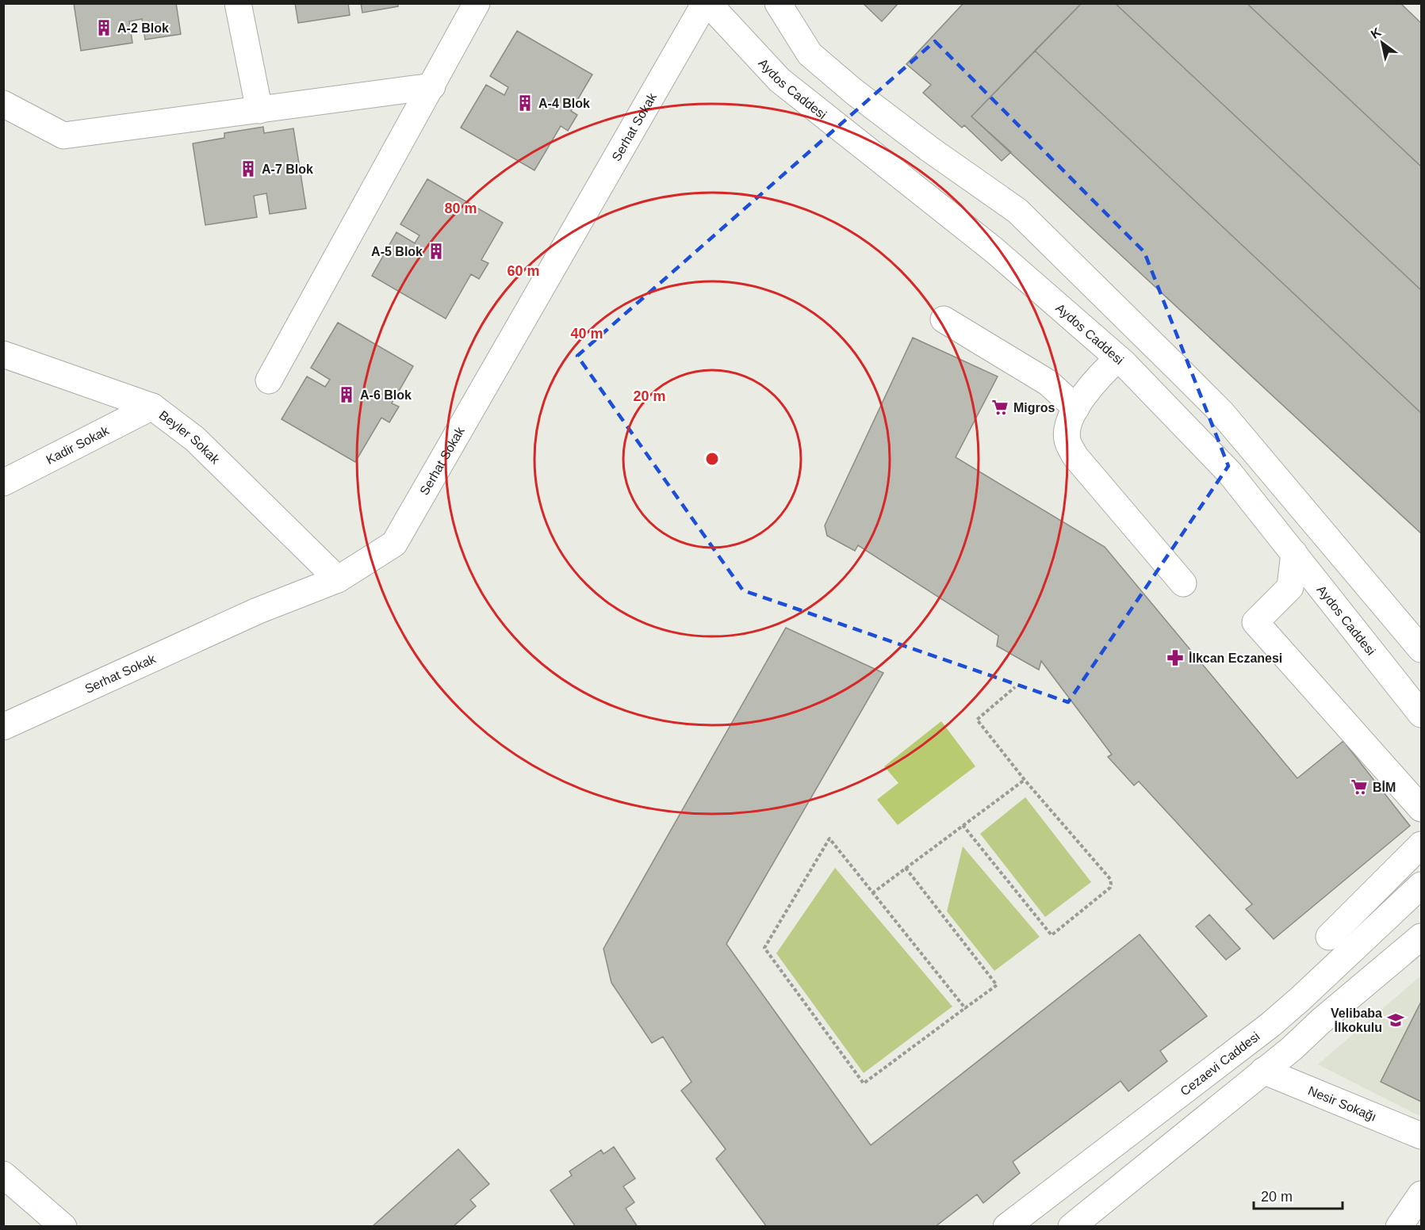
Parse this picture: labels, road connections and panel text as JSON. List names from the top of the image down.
{
  "streets": {
    "street": [
      "Aydos Caddesi",
      "Serhat Sokak",
      "Beyler Sokak",
      "Kadir Sokak",
      "Cezaevi Caddesi",
      "Nesir Sokağı"
    ]
  },
  "crossings": [
    ["Aydos Caddesi", "Serhat Sokak"],
    ["Serhat Sokak", "Beyler Sokak"],
    ["Beyler Sokak", "Kadir Sokak"]
  ],
  "places": {
    "building": [
      "A-2 Blok",
      "A-4 Blok",
      "A-7 Blok",
      "A-5 Blok",
      "A-6 Blok"
    ],
    "supermarket": ["Migros", "BİM"],
    "pharmacy": ["İlkcan Eczanesi"],
    "school or university": ["Velibaba İlkokulu"]
  },
  "scale_bar": "20 m",
  "north": "top left",
  "rings": [
    "80 m",
    "60 m",
    "40 m",
    "20 m"
  ]
}
